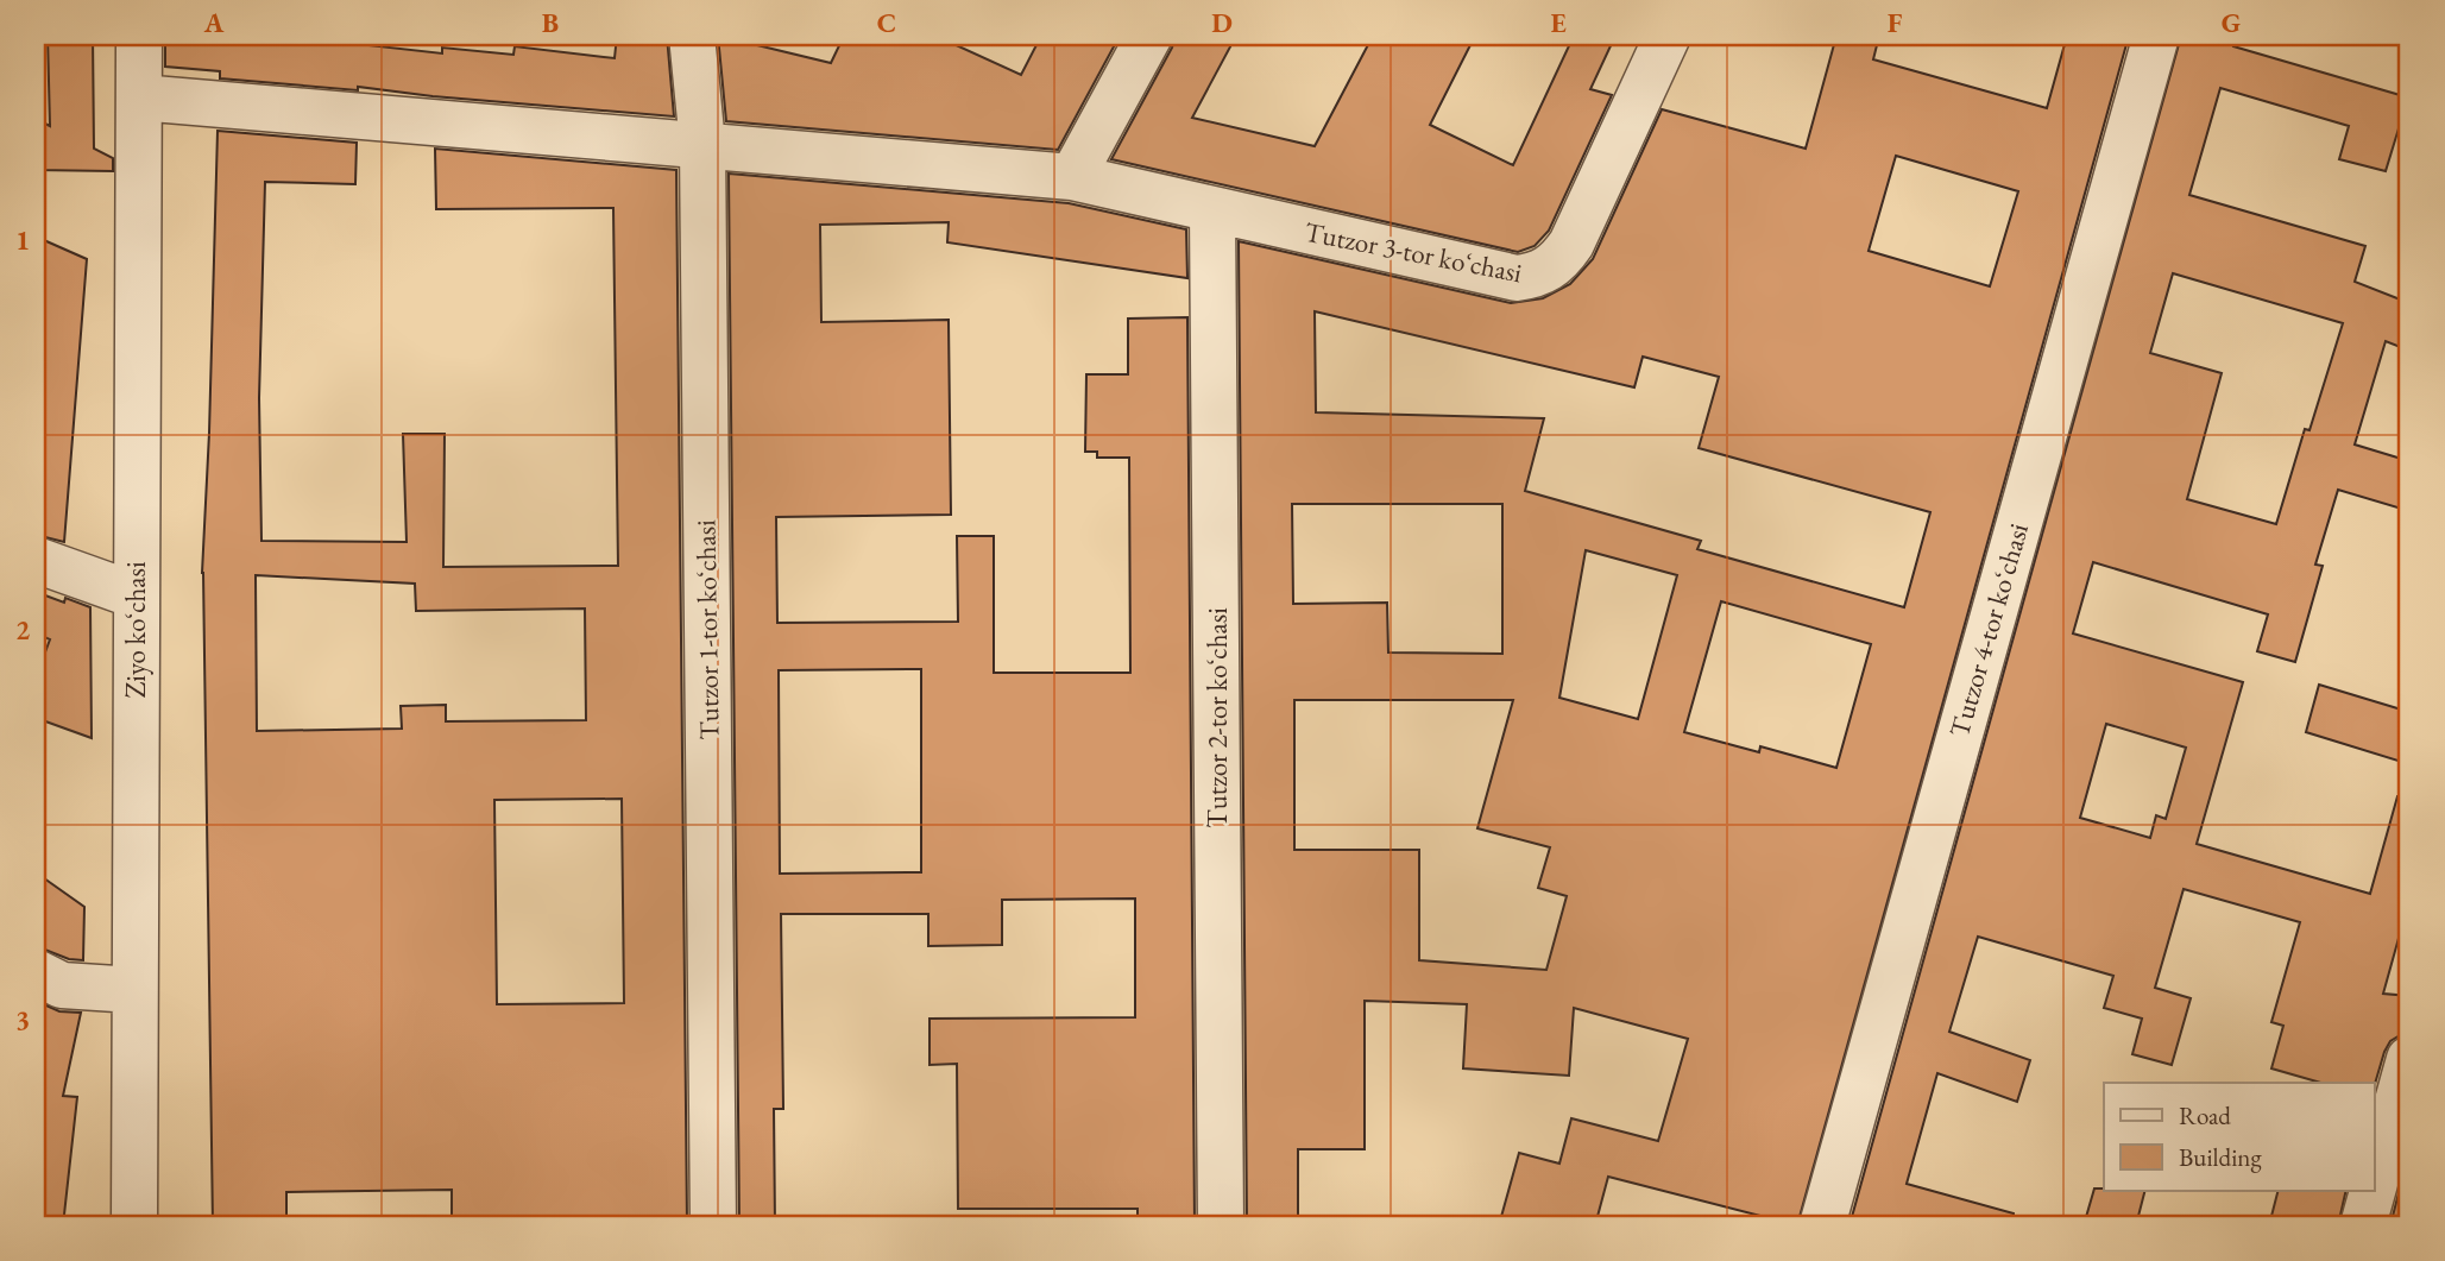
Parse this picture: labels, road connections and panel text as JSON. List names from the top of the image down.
{
  "streets": {
    "street": [
      "Tutzor 3-tor koʻchasi",
      "Ziyo koʻchasi",
      "Tutzor 1-tor koʻchasi",
      "Tutzor 4-tor koʻchasi",
      "Tutzor 2-tor koʻchasi"
    ]
  },
  "crossings": [
    ["Tutzor 3-tor koʻchasi", "Ziyo koʻchasi"],
    ["Tutzor 3-tor koʻchasi", "Tutzor 1-tor koʻchasi"],
    ["Tutzor 3-tor koʻchasi", "Tutzor 2-tor koʻchasi"]
  ],
  "legend": ["Road", "Building"],
  "grid": {
    "columns": [
      "A",
      "B",
      "C",
      "D",
      "E",
      "F",
      "G"
    ],
    "rows": ["1", "2", "3"]
  }
}
